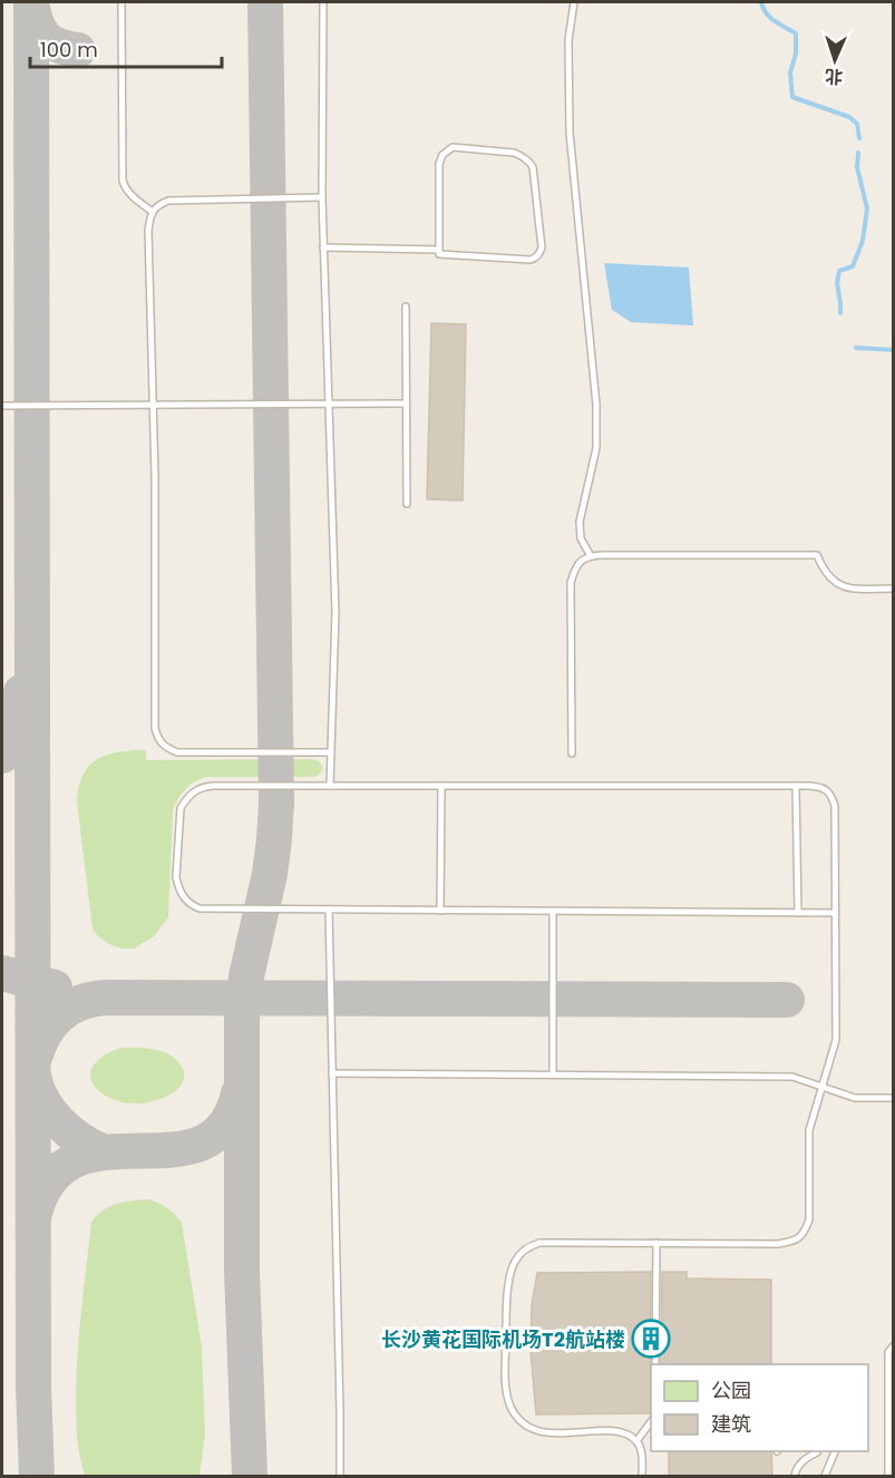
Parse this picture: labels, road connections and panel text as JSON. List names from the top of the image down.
{
  "places": {
    "building": ["长沙黄花国际机场T2航站楼"]
  },
  "legend": ["公园", "建筑"],
  "scale_bar": "100 m",
  "north": "bottom"
}
